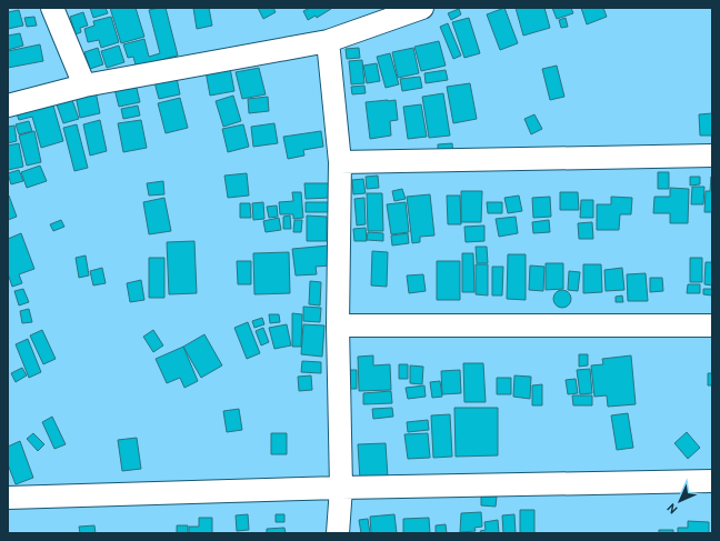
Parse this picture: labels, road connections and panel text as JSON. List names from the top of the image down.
{
  "north": "bottom left"
}
